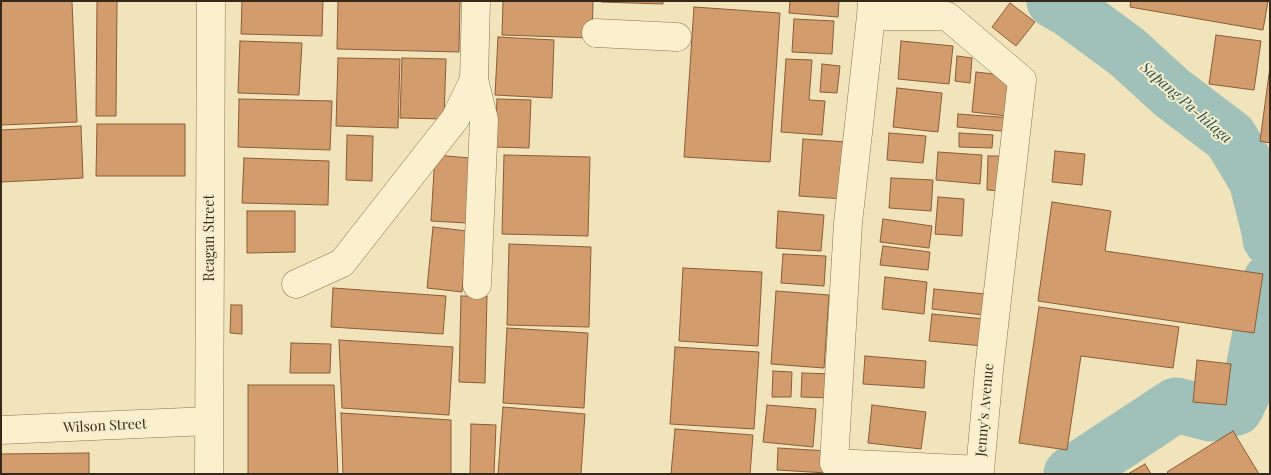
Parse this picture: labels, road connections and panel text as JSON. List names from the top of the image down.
{
  "streets": {
    "street": ["Reagan Street", "Jenny's Avenue", "Wilson Street"]
  },
  "crossings": [
    ["Reagan Street", "Wilson Street"]
  ],
  "water": ["Sapang Pa-hilaga"]
}
